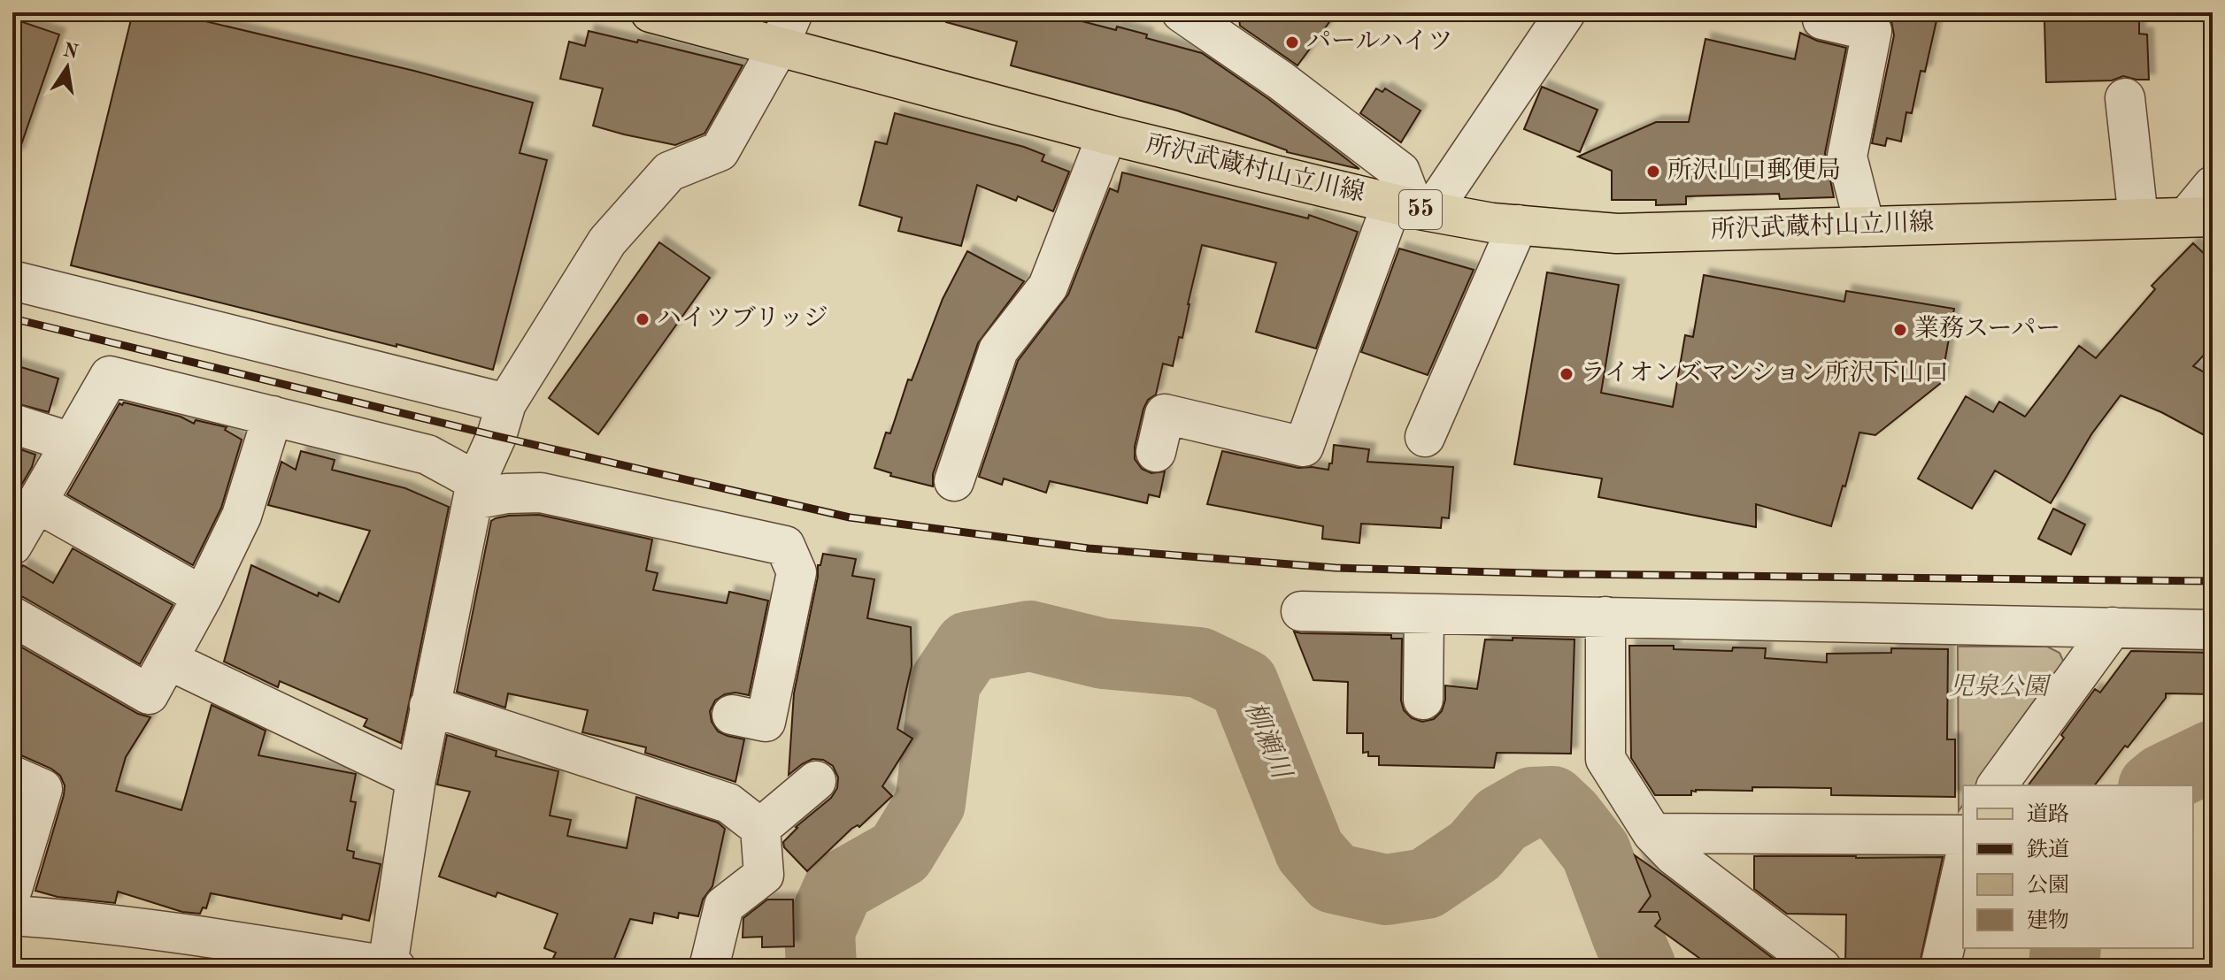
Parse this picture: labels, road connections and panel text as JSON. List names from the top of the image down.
{
  "streets": {
    "main road": ["所沢武蔵村山立川線", "55"]
  },
  "water": ["柳瀬川"],
  "parks": ["児泉公園"],
  "places": [
    "パールハイツ",
    "所沢山口郵便局",
    "ハイツブリッジ",
    "業務スーパー",
    "ライオンズマンション所沢下山口"
  ],
  "legend": [
    "道路",
    "鉄道",
    "公園",
    "建物"
  ],
  "north": "top"
}
